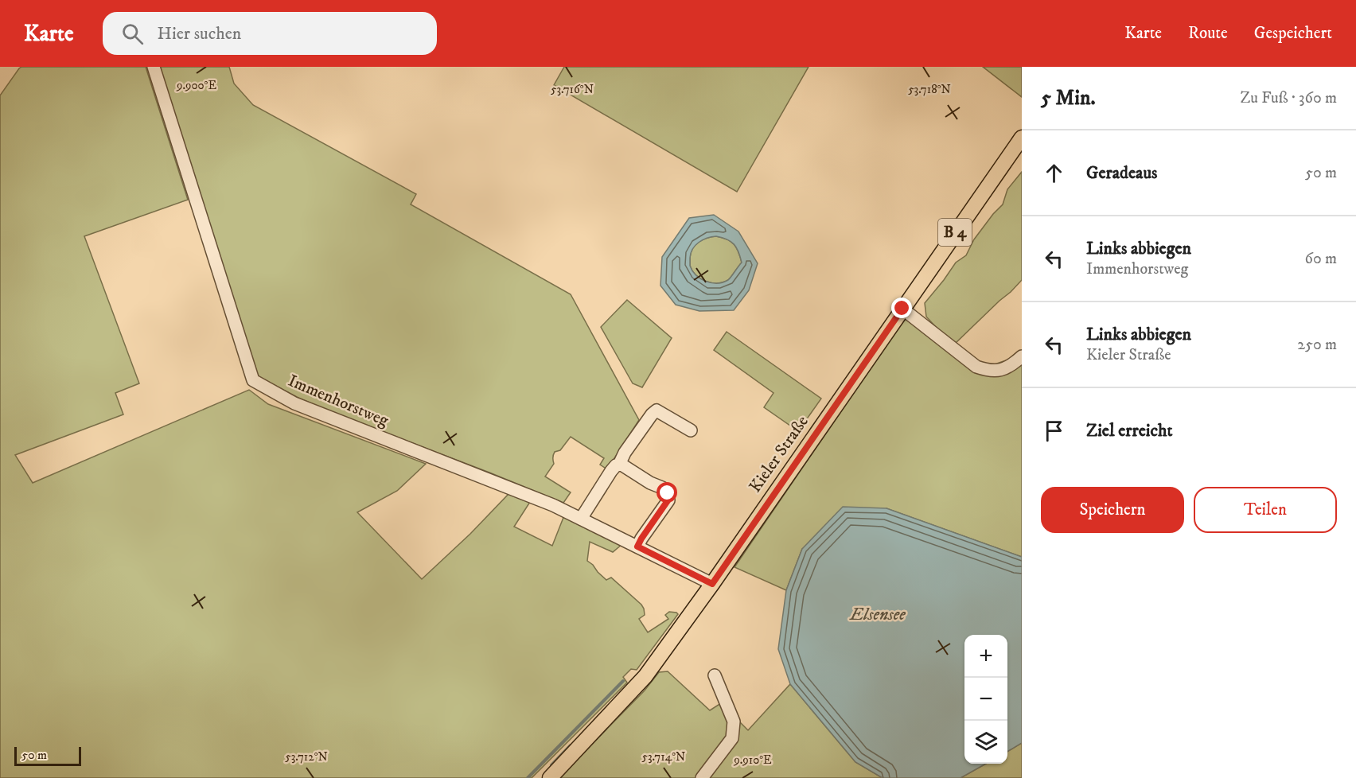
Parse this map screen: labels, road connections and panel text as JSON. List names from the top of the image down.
{
  "streets": {
    "main road": ["B 4", "Kieler Straße"],
    "street": ["Immenhorstweg"]
  },
  "crossings": [
    ["Immenhorstweg", "Kieler Straße"]
  ],
  "water": ["Elsensee"],
  "scale_bar": "50 m",
  "page": {
    "header": "Karte",
    "search": "Hier suchen",
    "nav": ["Karte", "Route", "Gespeichert"],
    "heading": ["5 Min.", "Zu Fuß · 360 m"],
    "list": [
      ["Geradeaus", "50 m"],
      ["Links abbiegen", "Immenhorstweg", "60 m"],
      ["Links abbiegen", "Kieler Straße", "250 m"],
      "Ziel erreicht"
    ],
    "buttons": ["Speichern", "Teilen"],
    "map_buttons": ["+", "−"],
    "scale": "50 m"
  },
  "coordinates": [
    "9.900°E",
    "53.718°N",
    "53.716°N",
    "53.712°N",
    "53.714°N",
    "9.910°E"
  ]
}
